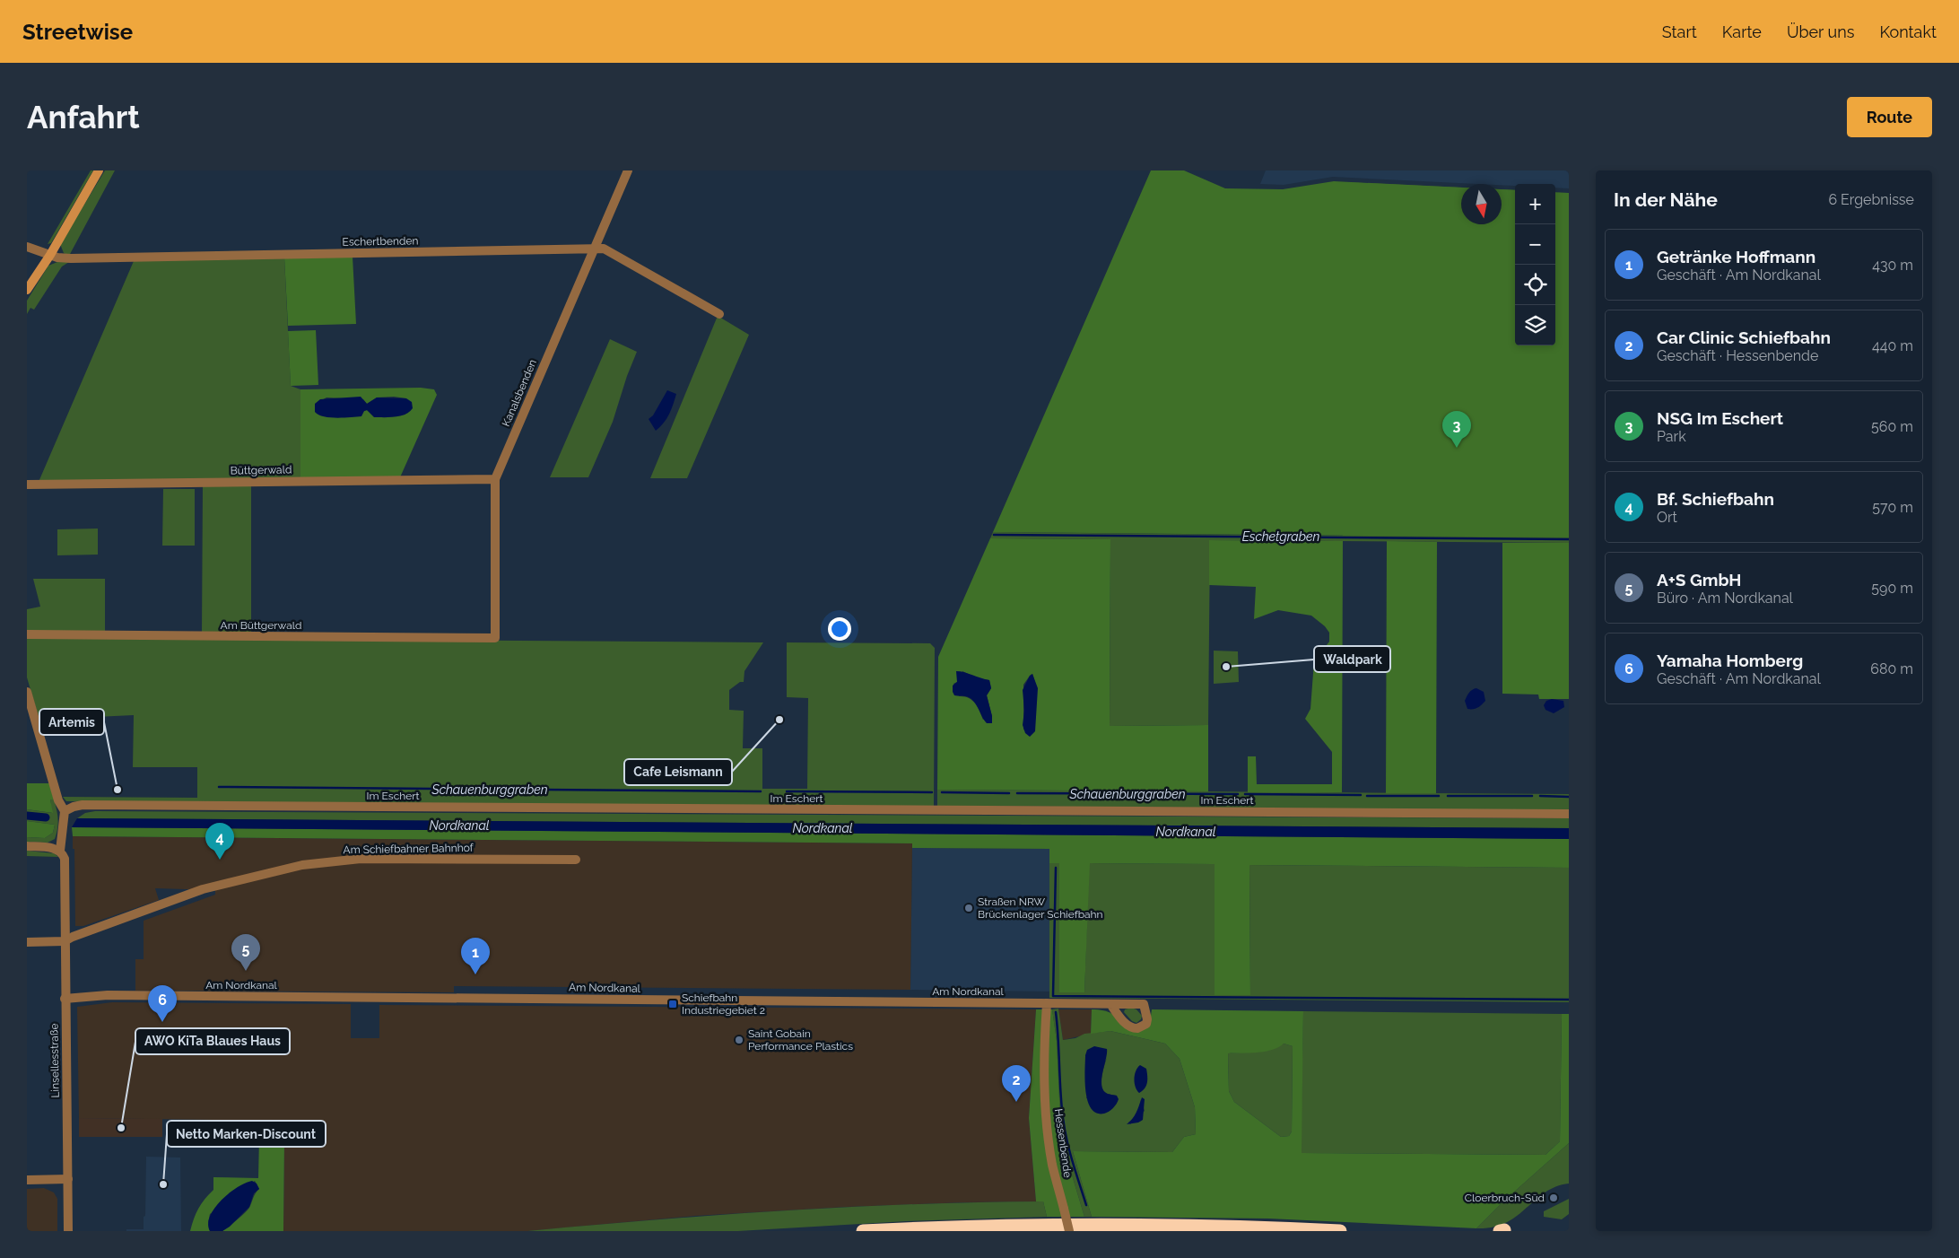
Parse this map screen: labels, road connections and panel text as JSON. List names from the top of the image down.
{
  "streets": {
    "street": [
      "Eschertbenden",
      "Kanalsbenden",
      "Büttgerwald",
      "Am Büttgerwald",
      "Im Eschert",
      "Am Schiefbahner Bahnhof",
      "Am Nordkanal",
      "Linsellesstraße",
      "Hessenbende"
    ]
  },
  "crossings": [
    ["Eschertbenden", "Kanalsbenden"],
    ["Kanalsbenden", "Büttgerwald"],
    ["Kanalsbenden", "Am Büttgerwald"],
    ["Am Schiefbahner Bahnhof", "Linsellesstraße"],
    ["Am Nordkanal", "Linsellesstraße"],
    ["Am Nordkanal", "Hessenbende"]
  ],
  "water": ["Eschetgraben", "Schauenburggraben", "Nordkanal"],
  "places": {
    "other": [
      "Waldpark",
      "Cafe Leismann",
      "Artemis",
      "Straßen NRW Brückenlager Schiefbahn",
      "Saint Gobain Performance Plastics",
      "AWO KiTa Blaues Haus",
      "Netto Marken-Discount",
      "Cloerbruch-Süd"
    ],
    "transit": ["Schiefbahn Industriegebiet 2"]
  },
  "north": "bottom",
  "page": {
    "header": "Streetwise",
    "nav": [
      "Start",
      "Karte",
      "Über uns",
      "Kontakt"
    ],
    "buttons": "Route",
    "title": "Anfahrt",
    "heading": ["In der Nähe", "6 Ergebnisse"],
    "map_buttons": ["+", "−"],
    "list": [
      {
        "mark": "1",
        "name": "Getränke Hoffmann",
        "note": "Geschäft · Am Nordkanal",
        "value": "430 m"
      },
      {
        "mark": "2",
        "name": "Car Clinic Schiefbahn",
        "note": "Geschäft · Hessenbende",
        "value": "440 m"
      },
      {
        "mark": "3",
        "name": "NSG Im Eschert",
        "note": "Park",
        "value": "560 m"
      },
      {
        "mark": "4",
        "name": "Bf. Schiefbahn",
        "note": "Ort",
        "value": "570 m"
      },
      {
        "mark": "5",
        "name": "A+S GmbH",
        "note": "Büro · Am Nordkanal",
        "value": "590 m"
      },
      {
        "mark": "6",
        "name": "Yamaha Homberg",
        "note": "Geschäft · Am Nordkanal",
        "value": "680 m"
      }
    ],
    "pins": [
      "3",
      "4",
      "5",
      "1",
      "6",
      "2"
    ]
  }
}
